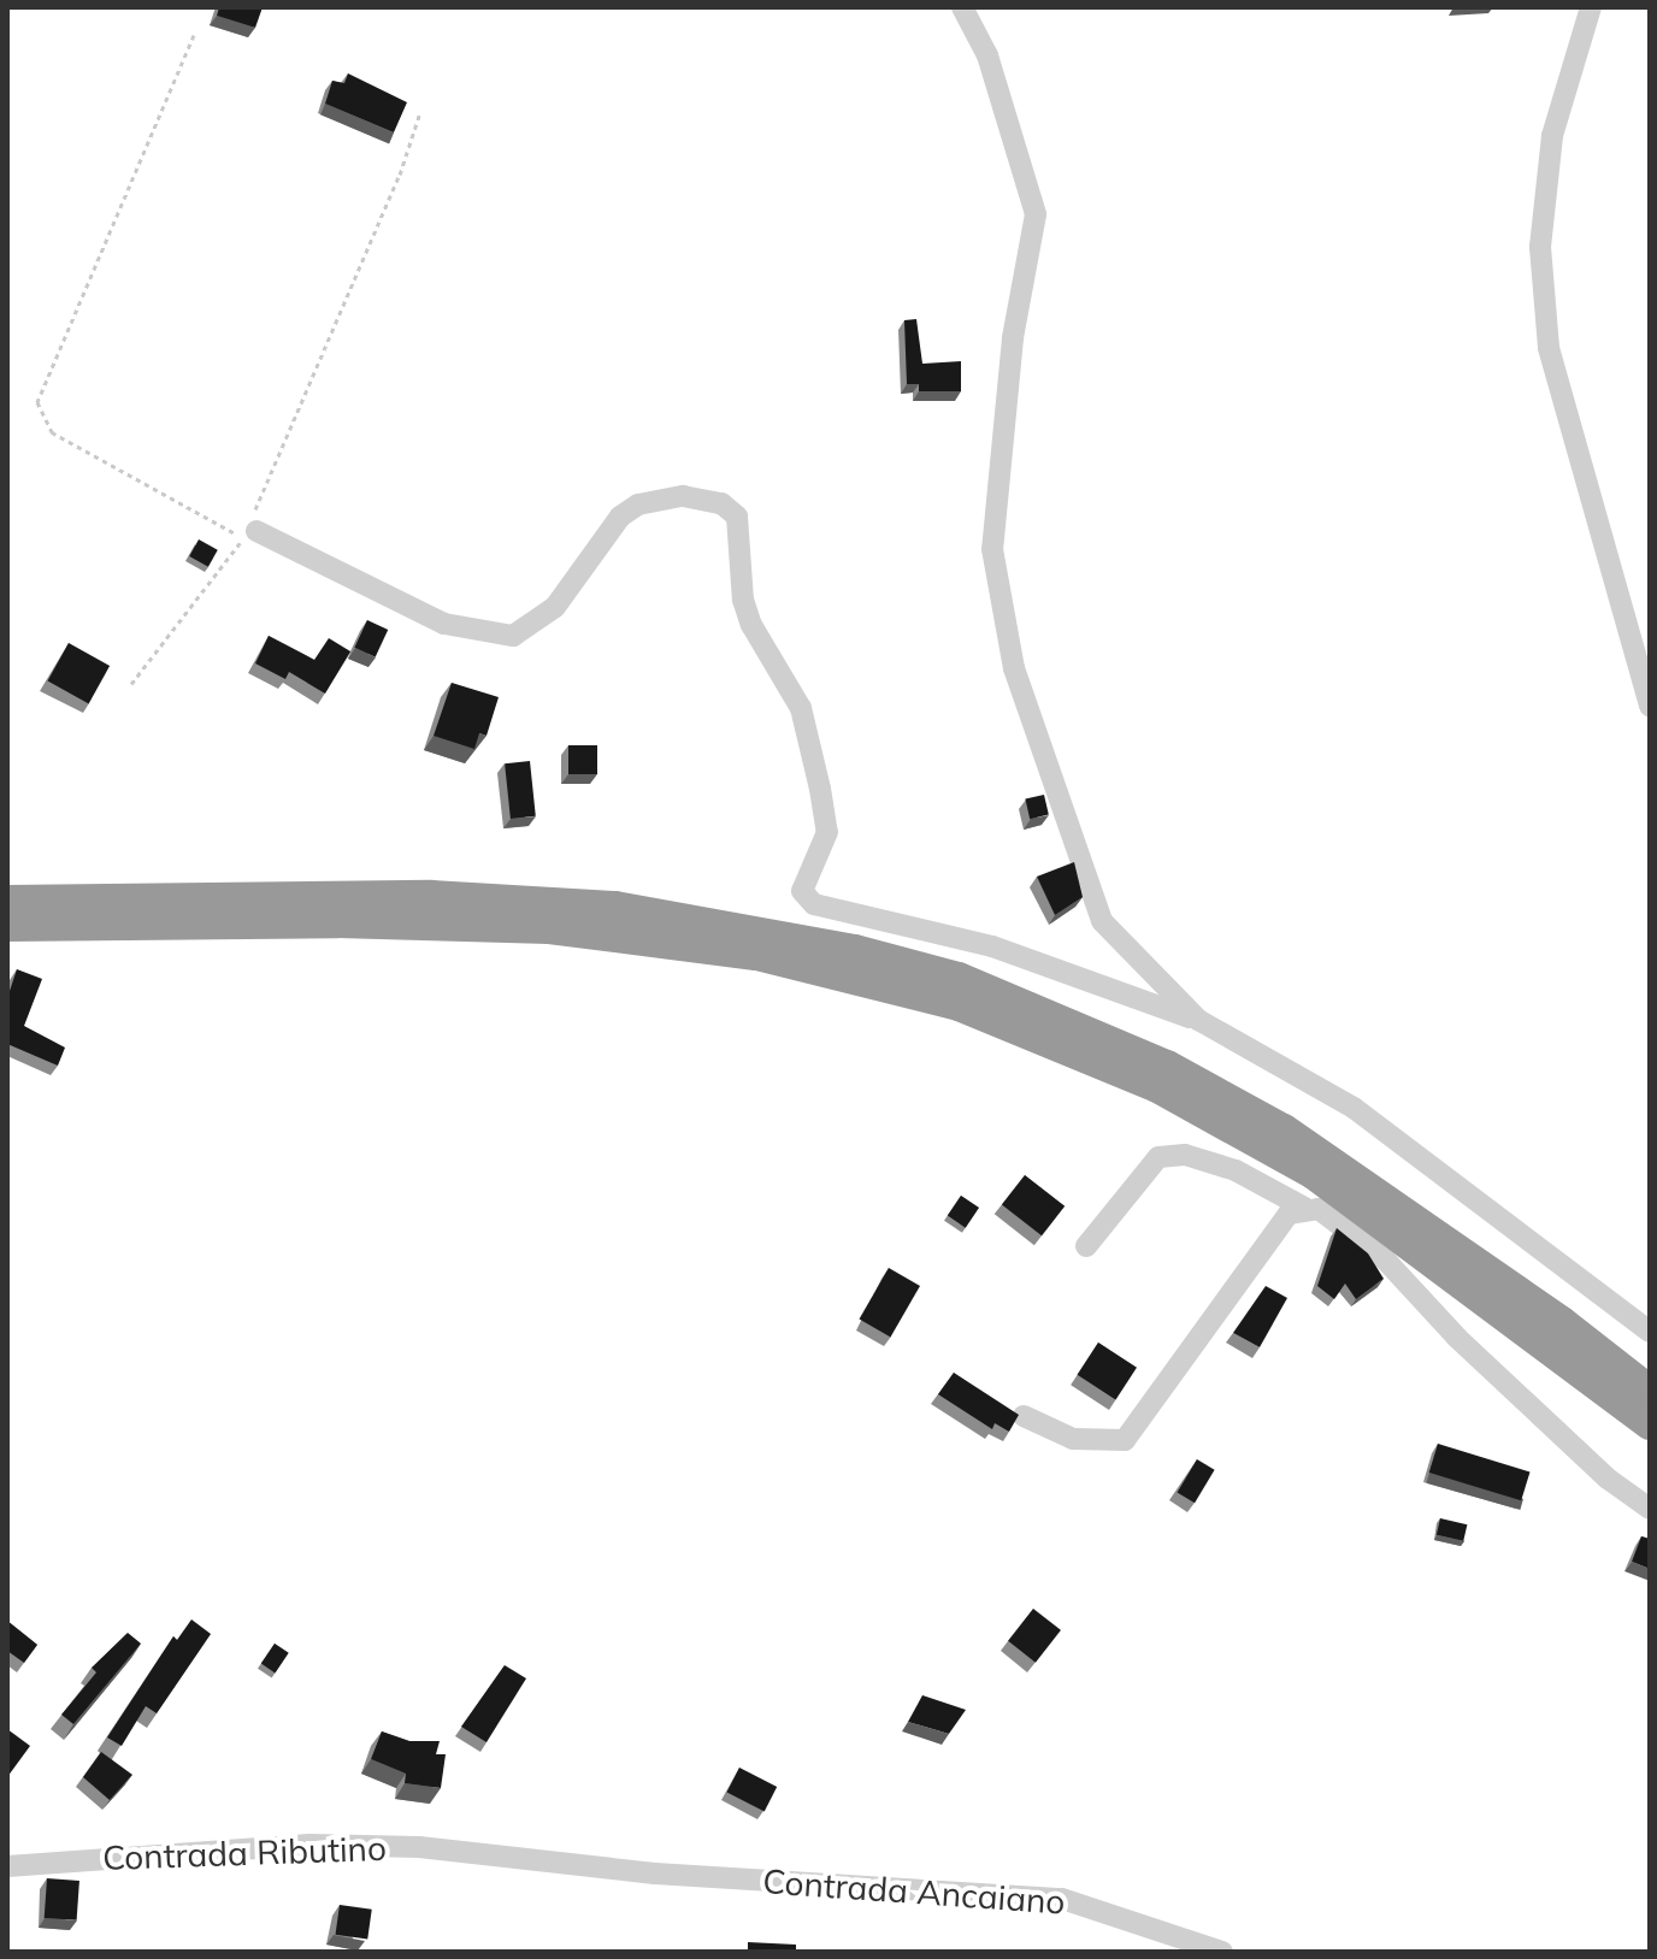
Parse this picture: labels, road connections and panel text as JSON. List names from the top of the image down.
{
  "streets": {
    "street": ["Contrada Ributino", "Contrada Ancaiano"]
  },
  "crossings": [
    ["Contrada Ributino", "Contrada Ancaiano"]
  ]
}
